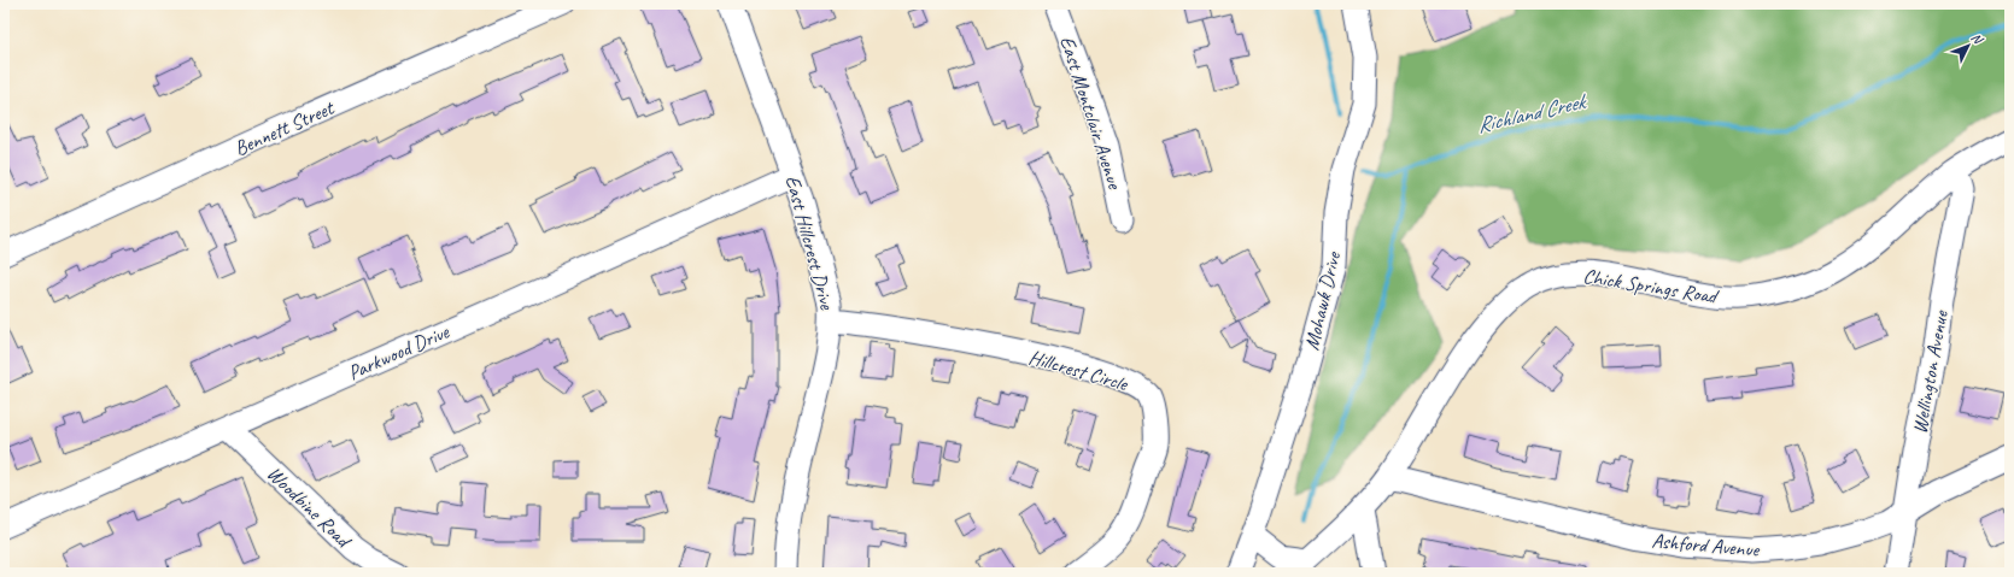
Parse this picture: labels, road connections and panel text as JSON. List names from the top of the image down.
{
  "streets": {
    "street": [
      "East Montclair Avenue",
      "Bennett Street",
      "East Hillcrest Drive",
      "Chick Springs Road",
      "Mohawk Drive",
      "Parkwood Drive",
      "Hillcrest Circle",
      "Wellington Avenue",
      "Woodbine Road",
      "Ashford Avenue"
    ]
  },
  "crossings": [
    ["East Hillcrest Drive", "Parkwood Drive"],
    ["East Hillcrest Drive", "Hillcrest Circle"],
    ["Chick Springs Road", "Wellington Avenue"],
    ["Chick Springs Road", "Ashford Avenue"],
    ["Parkwood Drive", "Woodbine Road"],
    ["Wellington Avenue", "Ashford Avenue"]
  ],
  "water": ["Richland Creek"],
  "north": "top right"
}
